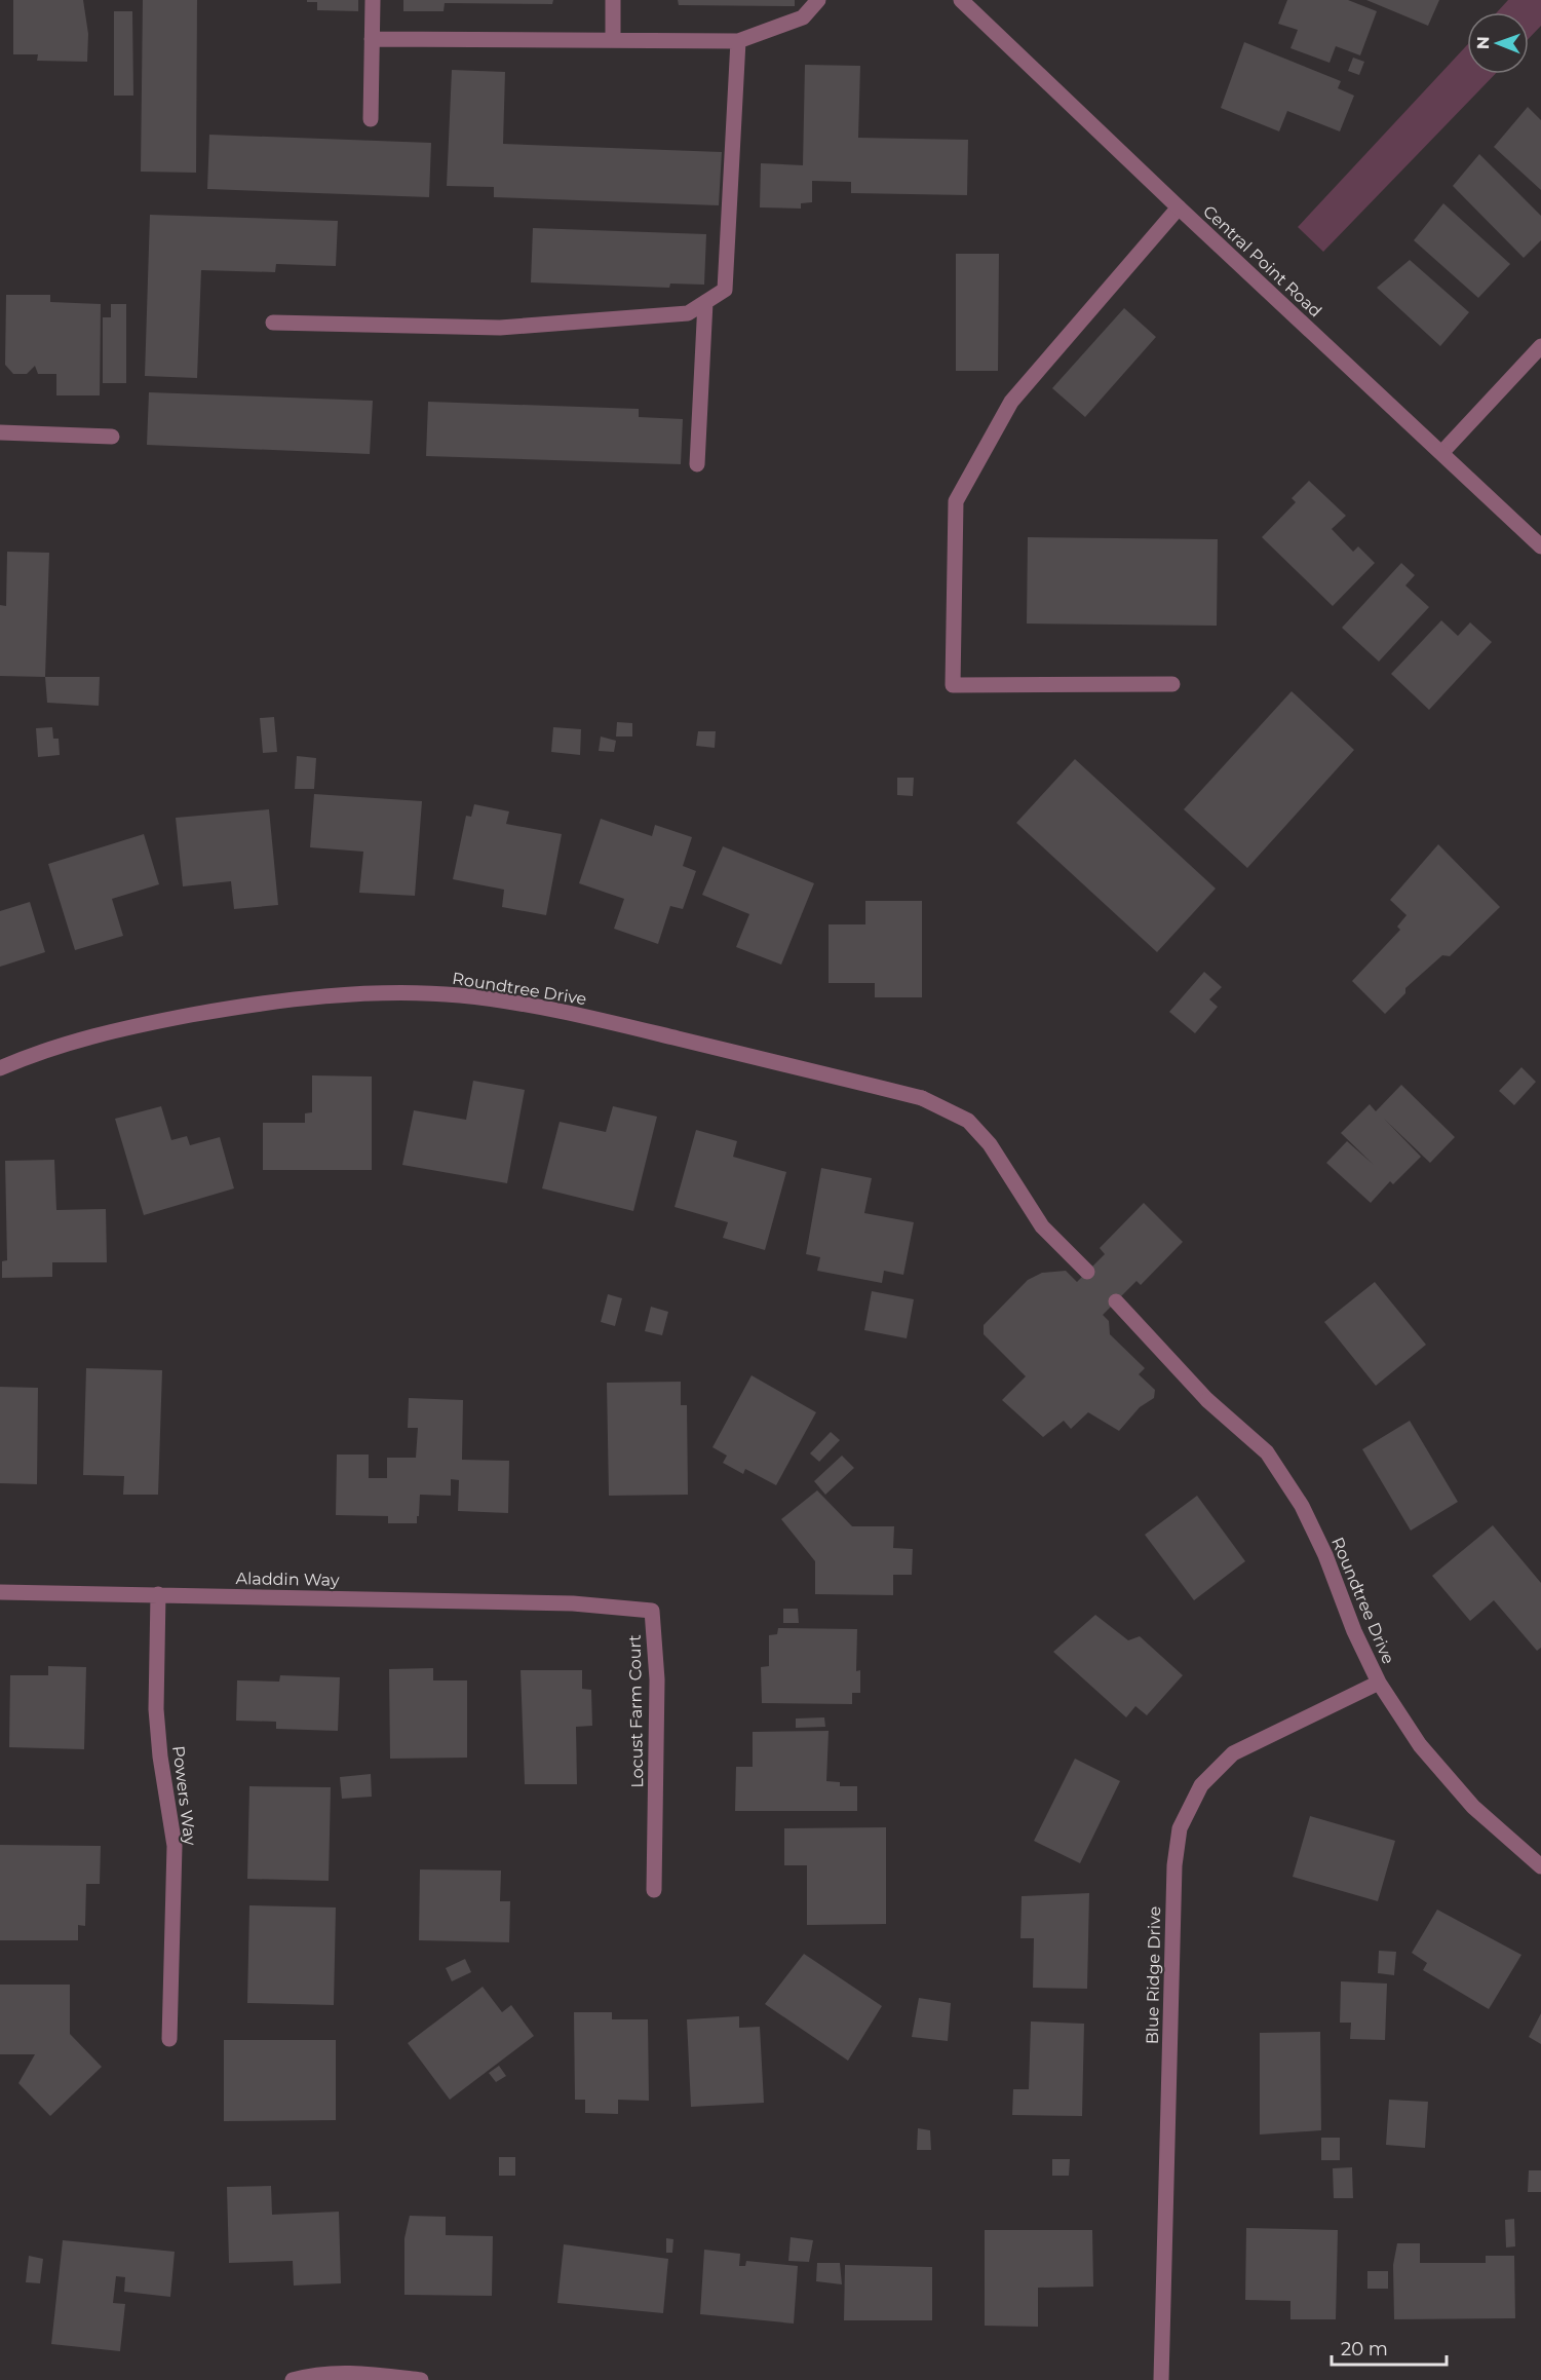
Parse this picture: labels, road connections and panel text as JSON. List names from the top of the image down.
{
  "streets": {
    "street": [
      "Central Point Road",
      "Roundtree Drive",
      "Aladdin Way",
      "Locust Farm Court",
      "Powers Way",
      "Blue Ridge Drive"
    ]
  },
  "crossings": [
    ["Roundtree Drive", "Blue Ridge Drive"],
    ["Aladdin Way", "Locust Farm Court"],
    ["Aladdin Way", "Powers Way"]
  ],
  "scale_bar": "20 m",
  "north": "left"
}
